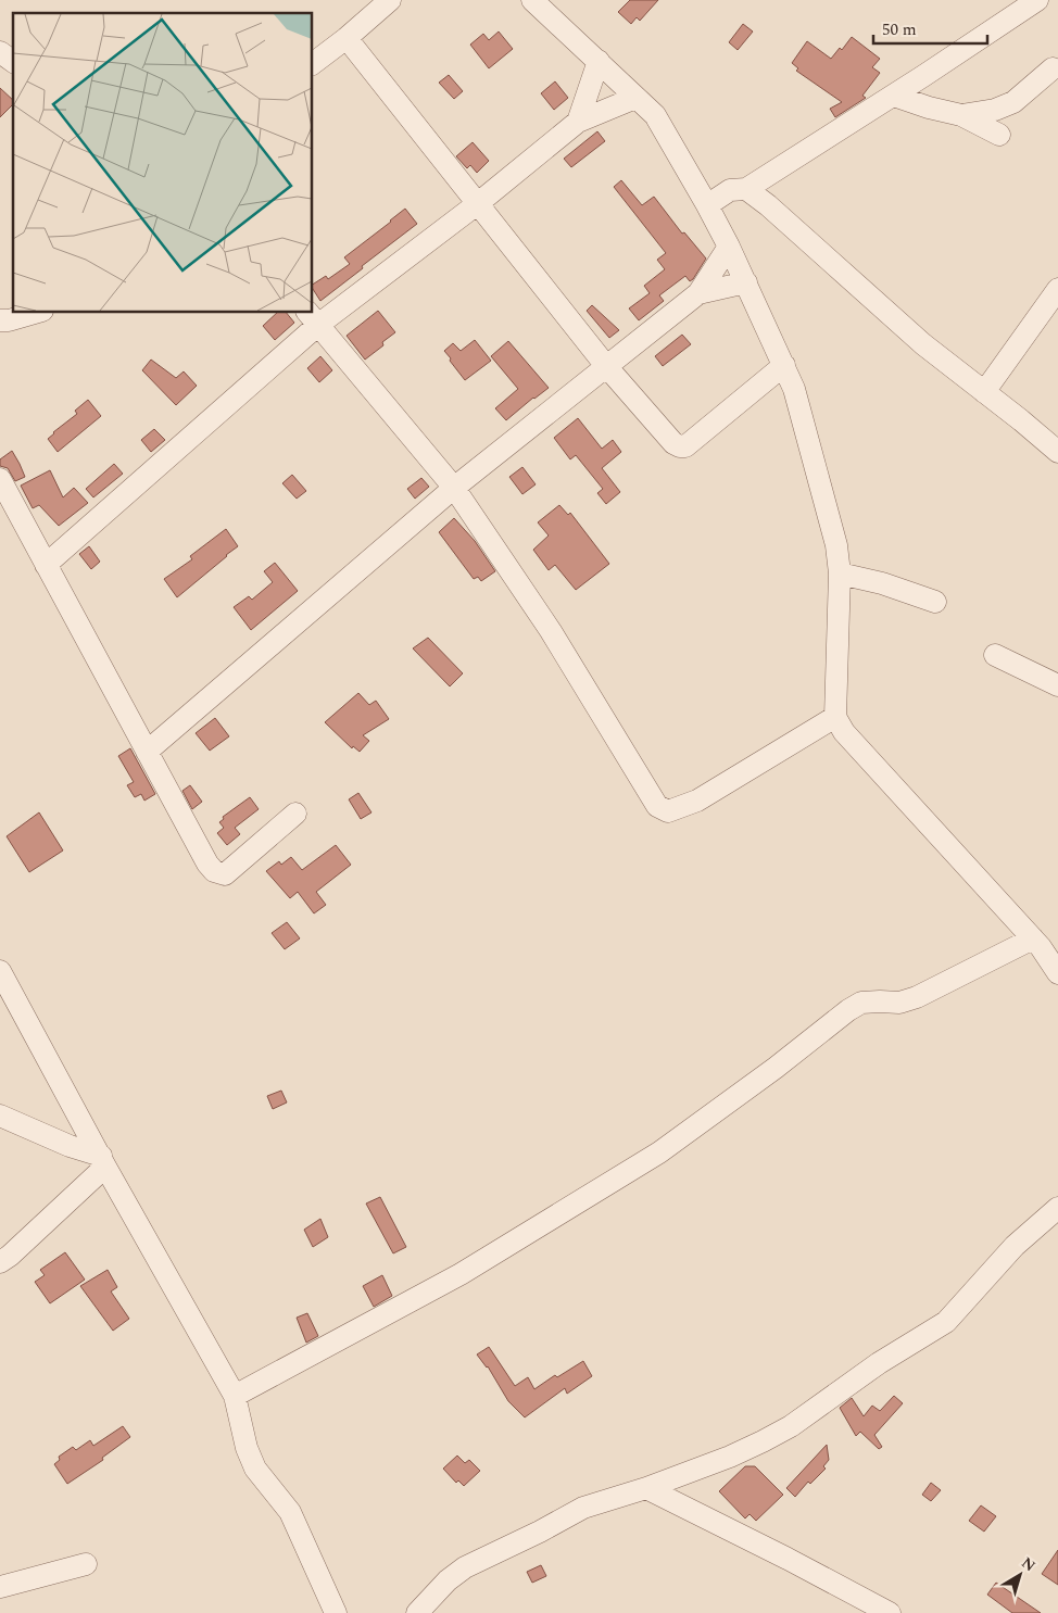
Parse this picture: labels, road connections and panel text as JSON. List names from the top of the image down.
{
  "scale_bar": "50 m",
  "north": "top right"
}
